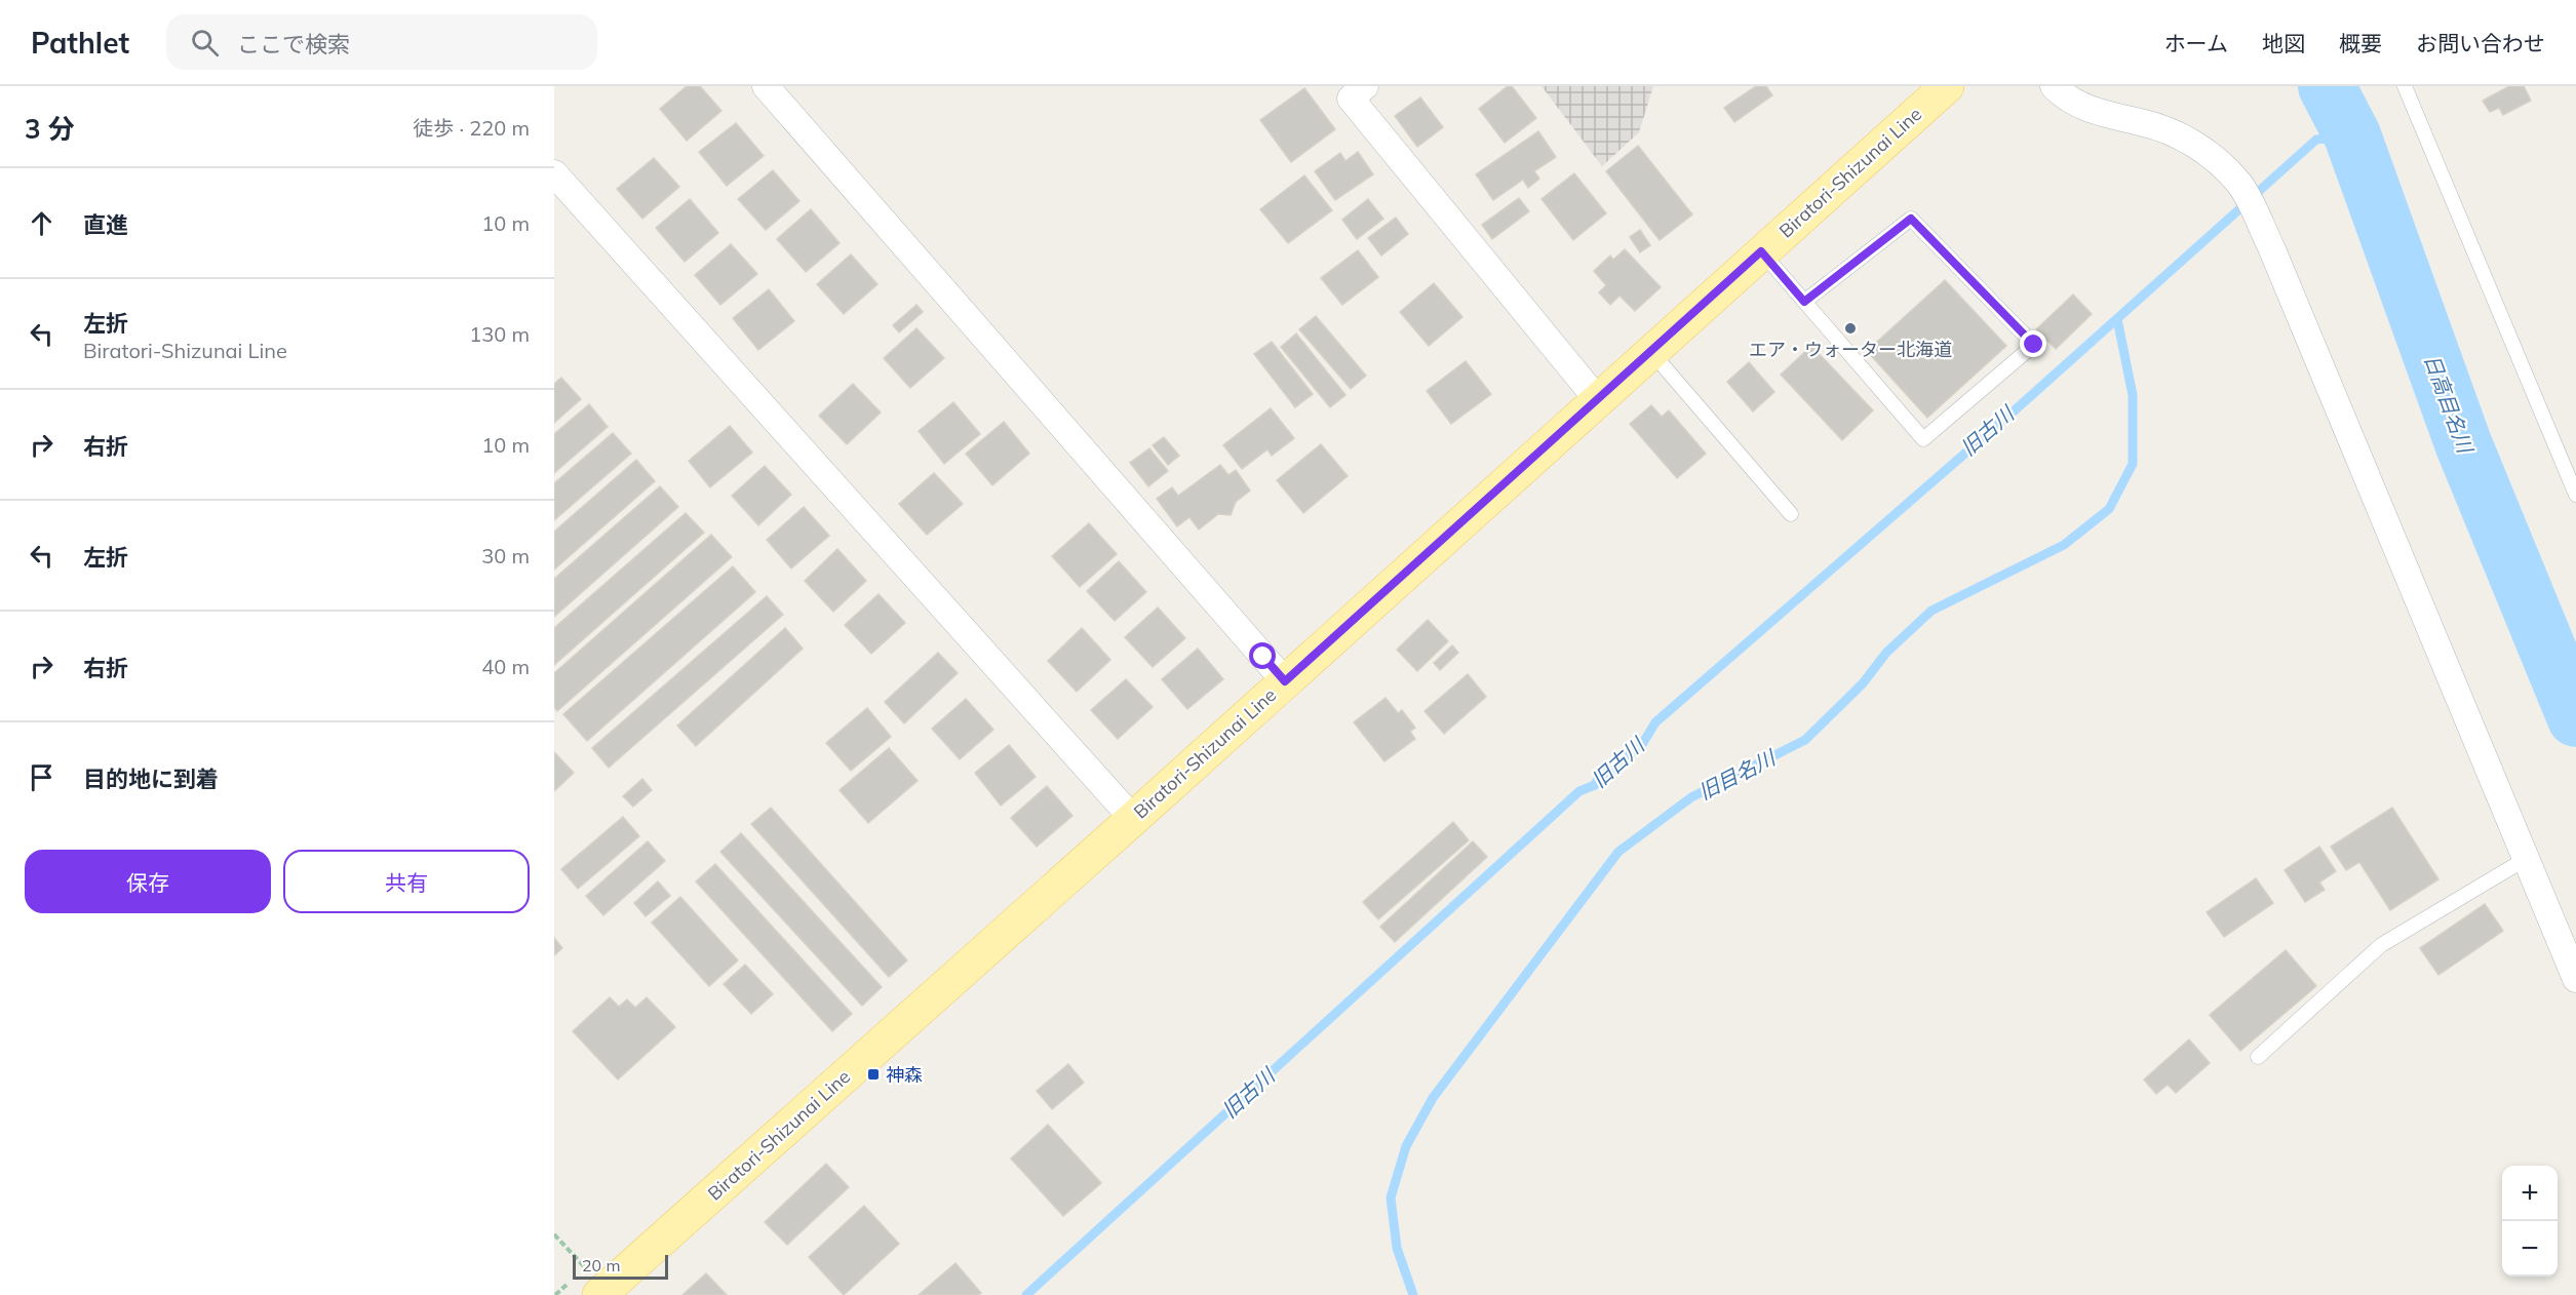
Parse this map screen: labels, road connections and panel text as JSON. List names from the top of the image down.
{
  "streets": {
    "main road": ["Biratori-Shizunai Line"]
  },
  "water": ["日高目名川", "旧古川", "旧目名川"],
  "places": {
    "other": ["エア・ウォーター北海道"],
    "transit": ["神森"]
  },
  "scale_bar": "20 m",
  "page": {
    "header": "Pathlet",
    "search": "ここで検索",
    "nav": [
      "ホーム",
      "地図",
      "概要",
      "お問い合わせ"
    ],
    "heading": ["3 分", "徒歩 · 220 m"],
    "list": [
      ["直進", "10 m"],
      ["左折", "Biratori-Shizunai Line", "130 m"],
      ["右折", "10 m"],
      ["左折", "30 m"],
      ["右折", "40 m"],
      "目的地に到着"
    ],
    "buttons": ["保存", "共有"],
    "map_buttons": ["+", "−"],
    "scale": "20 m"
  }
}
